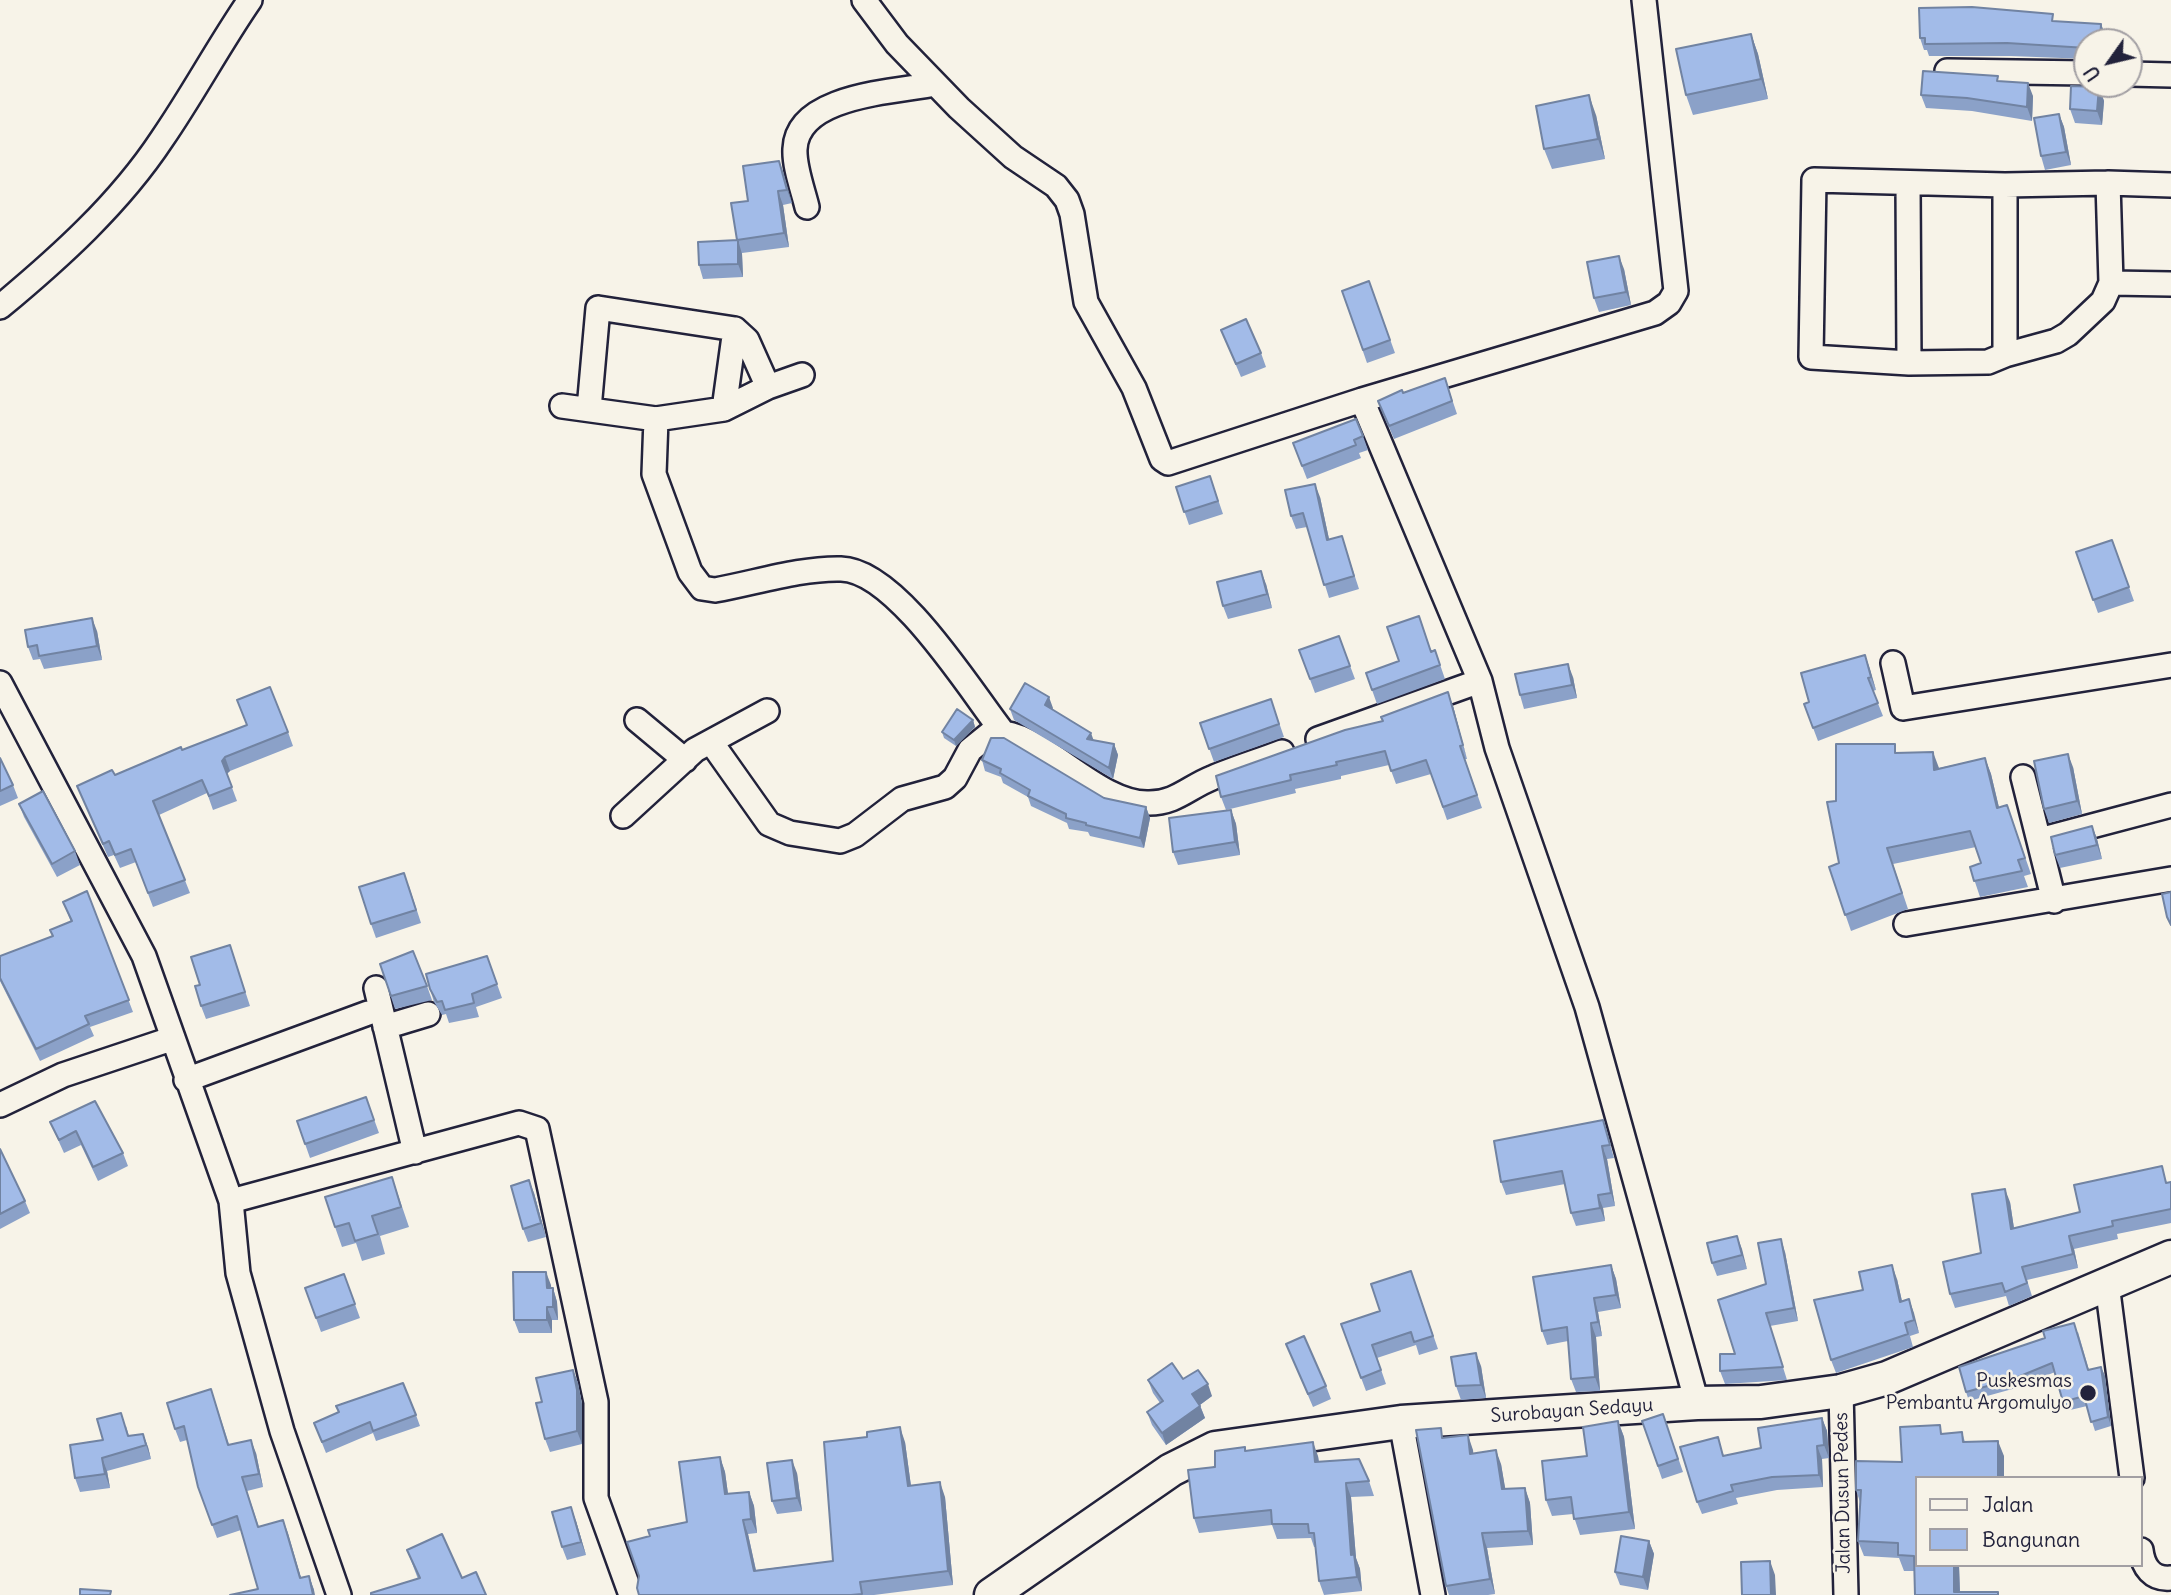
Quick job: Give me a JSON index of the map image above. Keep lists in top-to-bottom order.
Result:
{
  "streets": {
    "main road": ["Surobayan Sedayu"],
    "street": ["Jalan Dusun Pedes"]
  },
  "crossings": [
    ["Surobayan Sedayu", "Jalan Dusun Pedes"]
  ],
  "places": ["Puskesmas Pembantu Argomulyo"],
  "legend": ["Jalan", "Bangunan"],
  "north": "bottom left"
}
